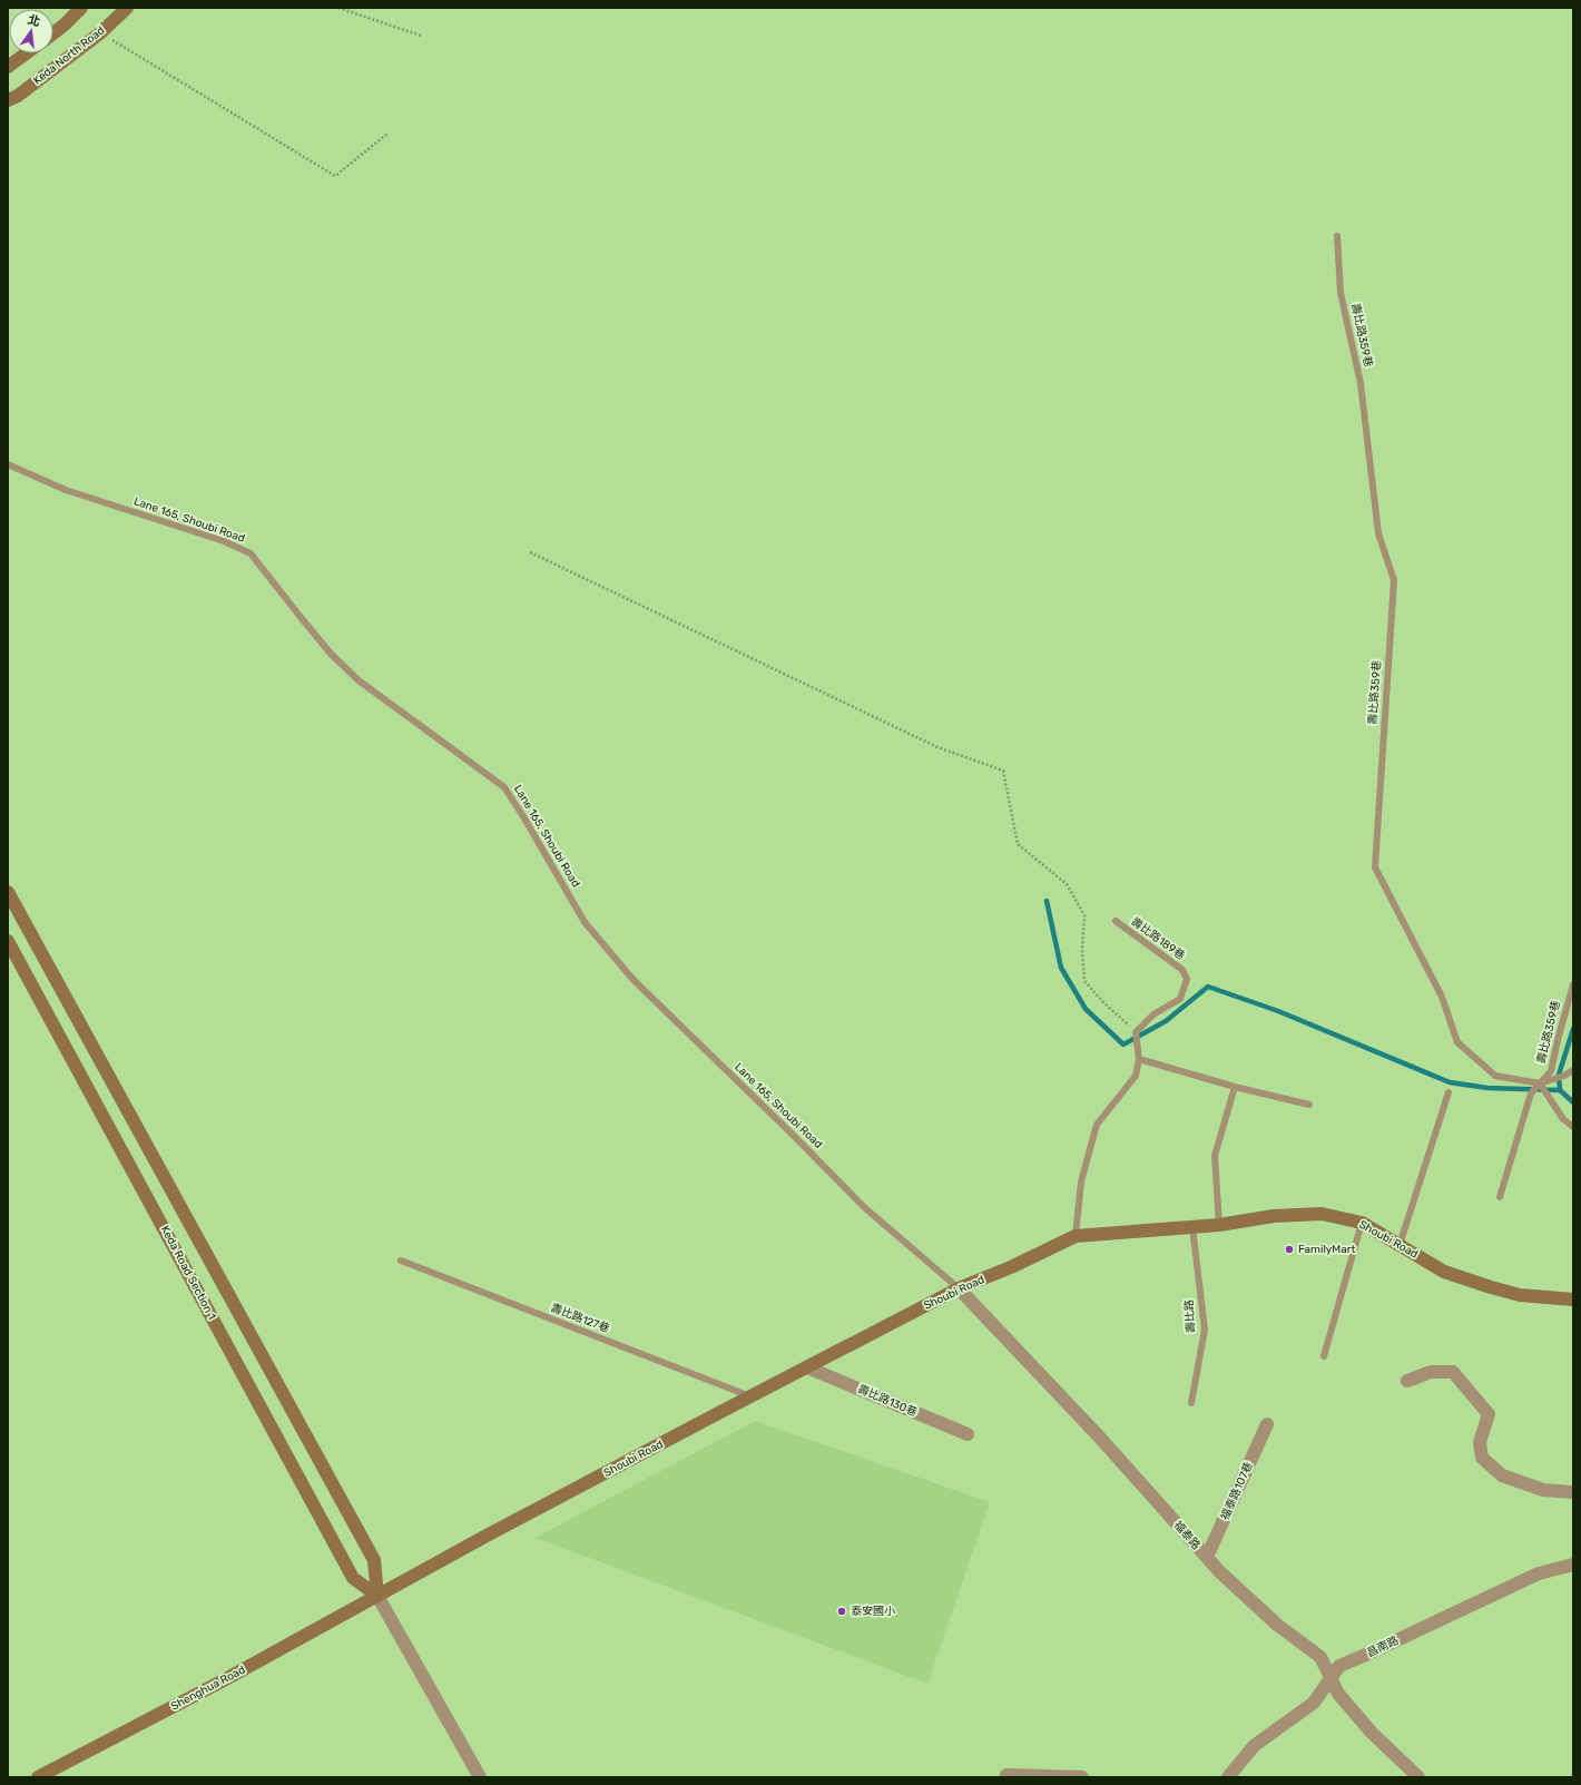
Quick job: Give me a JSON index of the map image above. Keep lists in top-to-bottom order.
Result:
{
  "streets": {
    "main road": [
      "Keda North Road",
      "Shoubi Road",
      "Keda Road Section 1",
      "Shenghua Road"
    ],
    "street": [
      "壽比路130巷",
      "福泰路107巷",
      "福泰路",
      "昌南路"
    ],
    "lane": [
      "壽比路359巷",
      "Lane 165, Shoubi Road",
      "壽比路189巷",
      "壽比路",
      "壽比路127巷"
    ]
  },
  "crossings": [
    ["Lane 165, Shoubi Road", "Shoubi Road"],
    ["Lane 165, Shoubi Road", "福泰路"],
    ["Shoubi Road", "Keda Road Section 1"],
    ["Shoubi Road", "壽比路"],
    ["Shoubi Road", "壽比路127巷"],
    ["Shoubi Road", "壽比路130巷"],
    ["Shoubi Road", "福泰路"],
    ["Shoubi Road", "Shenghua Road"],
    ["Keda Road Section 1", "Shenghua Road"],
    ["福泰路107巷", "福泰路"],
    ["福泰路", "昌南路"]
  ],
  "places": ["FamilyMart", "泰安國小"],
  "north": "top"
}
